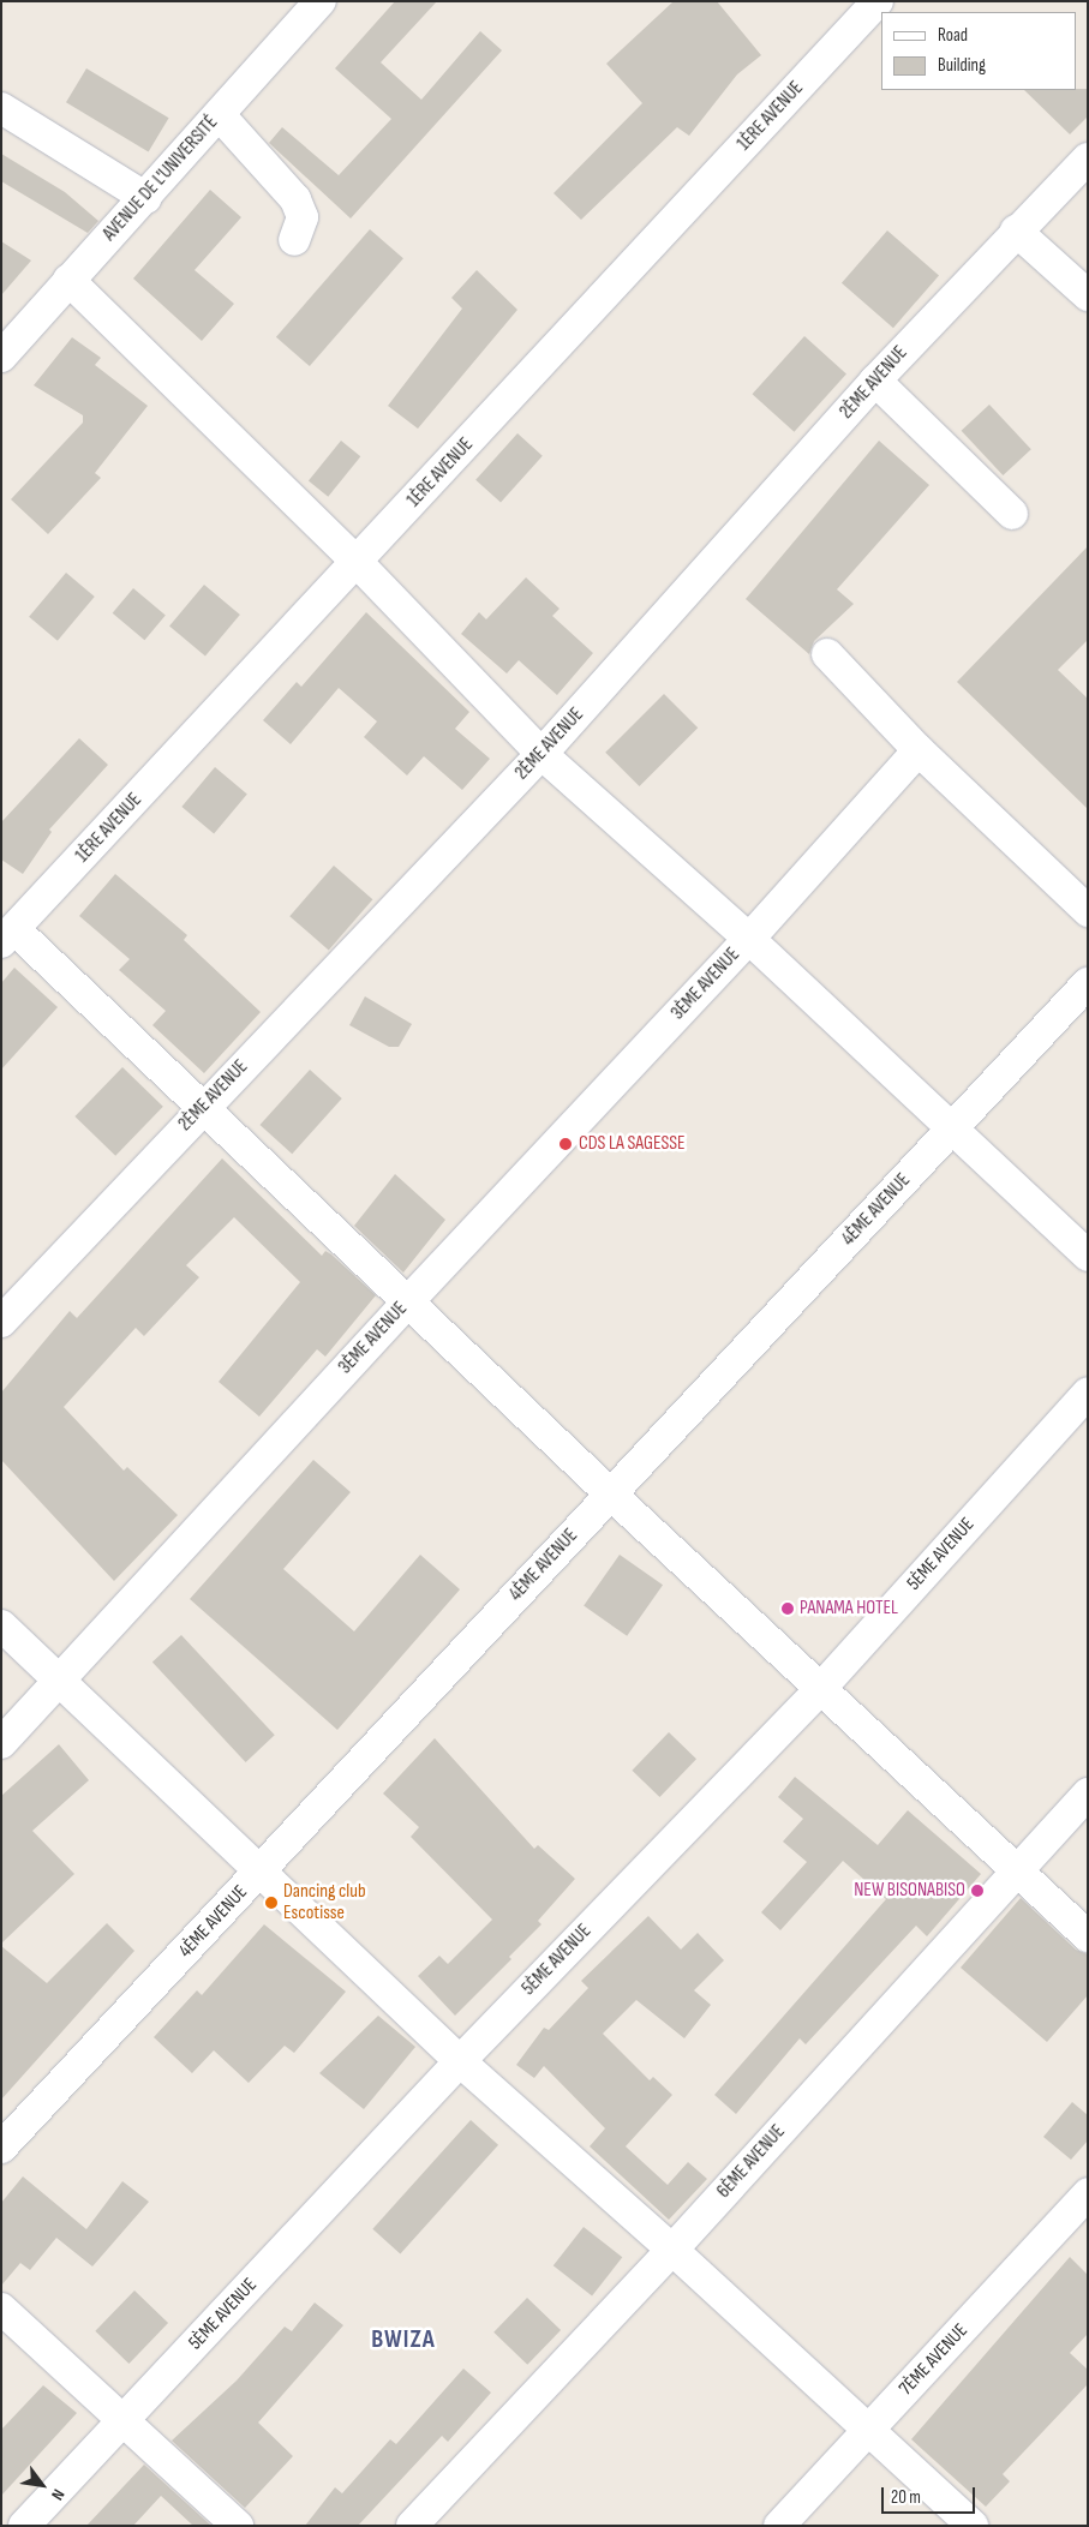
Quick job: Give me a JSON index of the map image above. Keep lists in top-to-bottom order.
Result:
{
  "streets": {
    "street": [
      "1ÈRE AVENUE",
      "AVENUE DE L'UNIVERSITÉ",
      "2ÈME AVENUE",
      "3ÈME AVENUE",
      "4ÈME AVENUE",
      "5ÈME AVENUE",
      "6ÈME AVENUE",
      "7ÈME AVENUE"
    ]
  },
  "districts": ["BWIZA"],
  "places": [
    "CDS LA SAGESSE",
    "PANAMA HOTEL",
    "NEW BISONABISO",
    "Dancing club Escotisse"
  ],
  "legend": ["Road", "Building"],
  "scale_bar": "20 m",
  "north": "bottom right"
}
